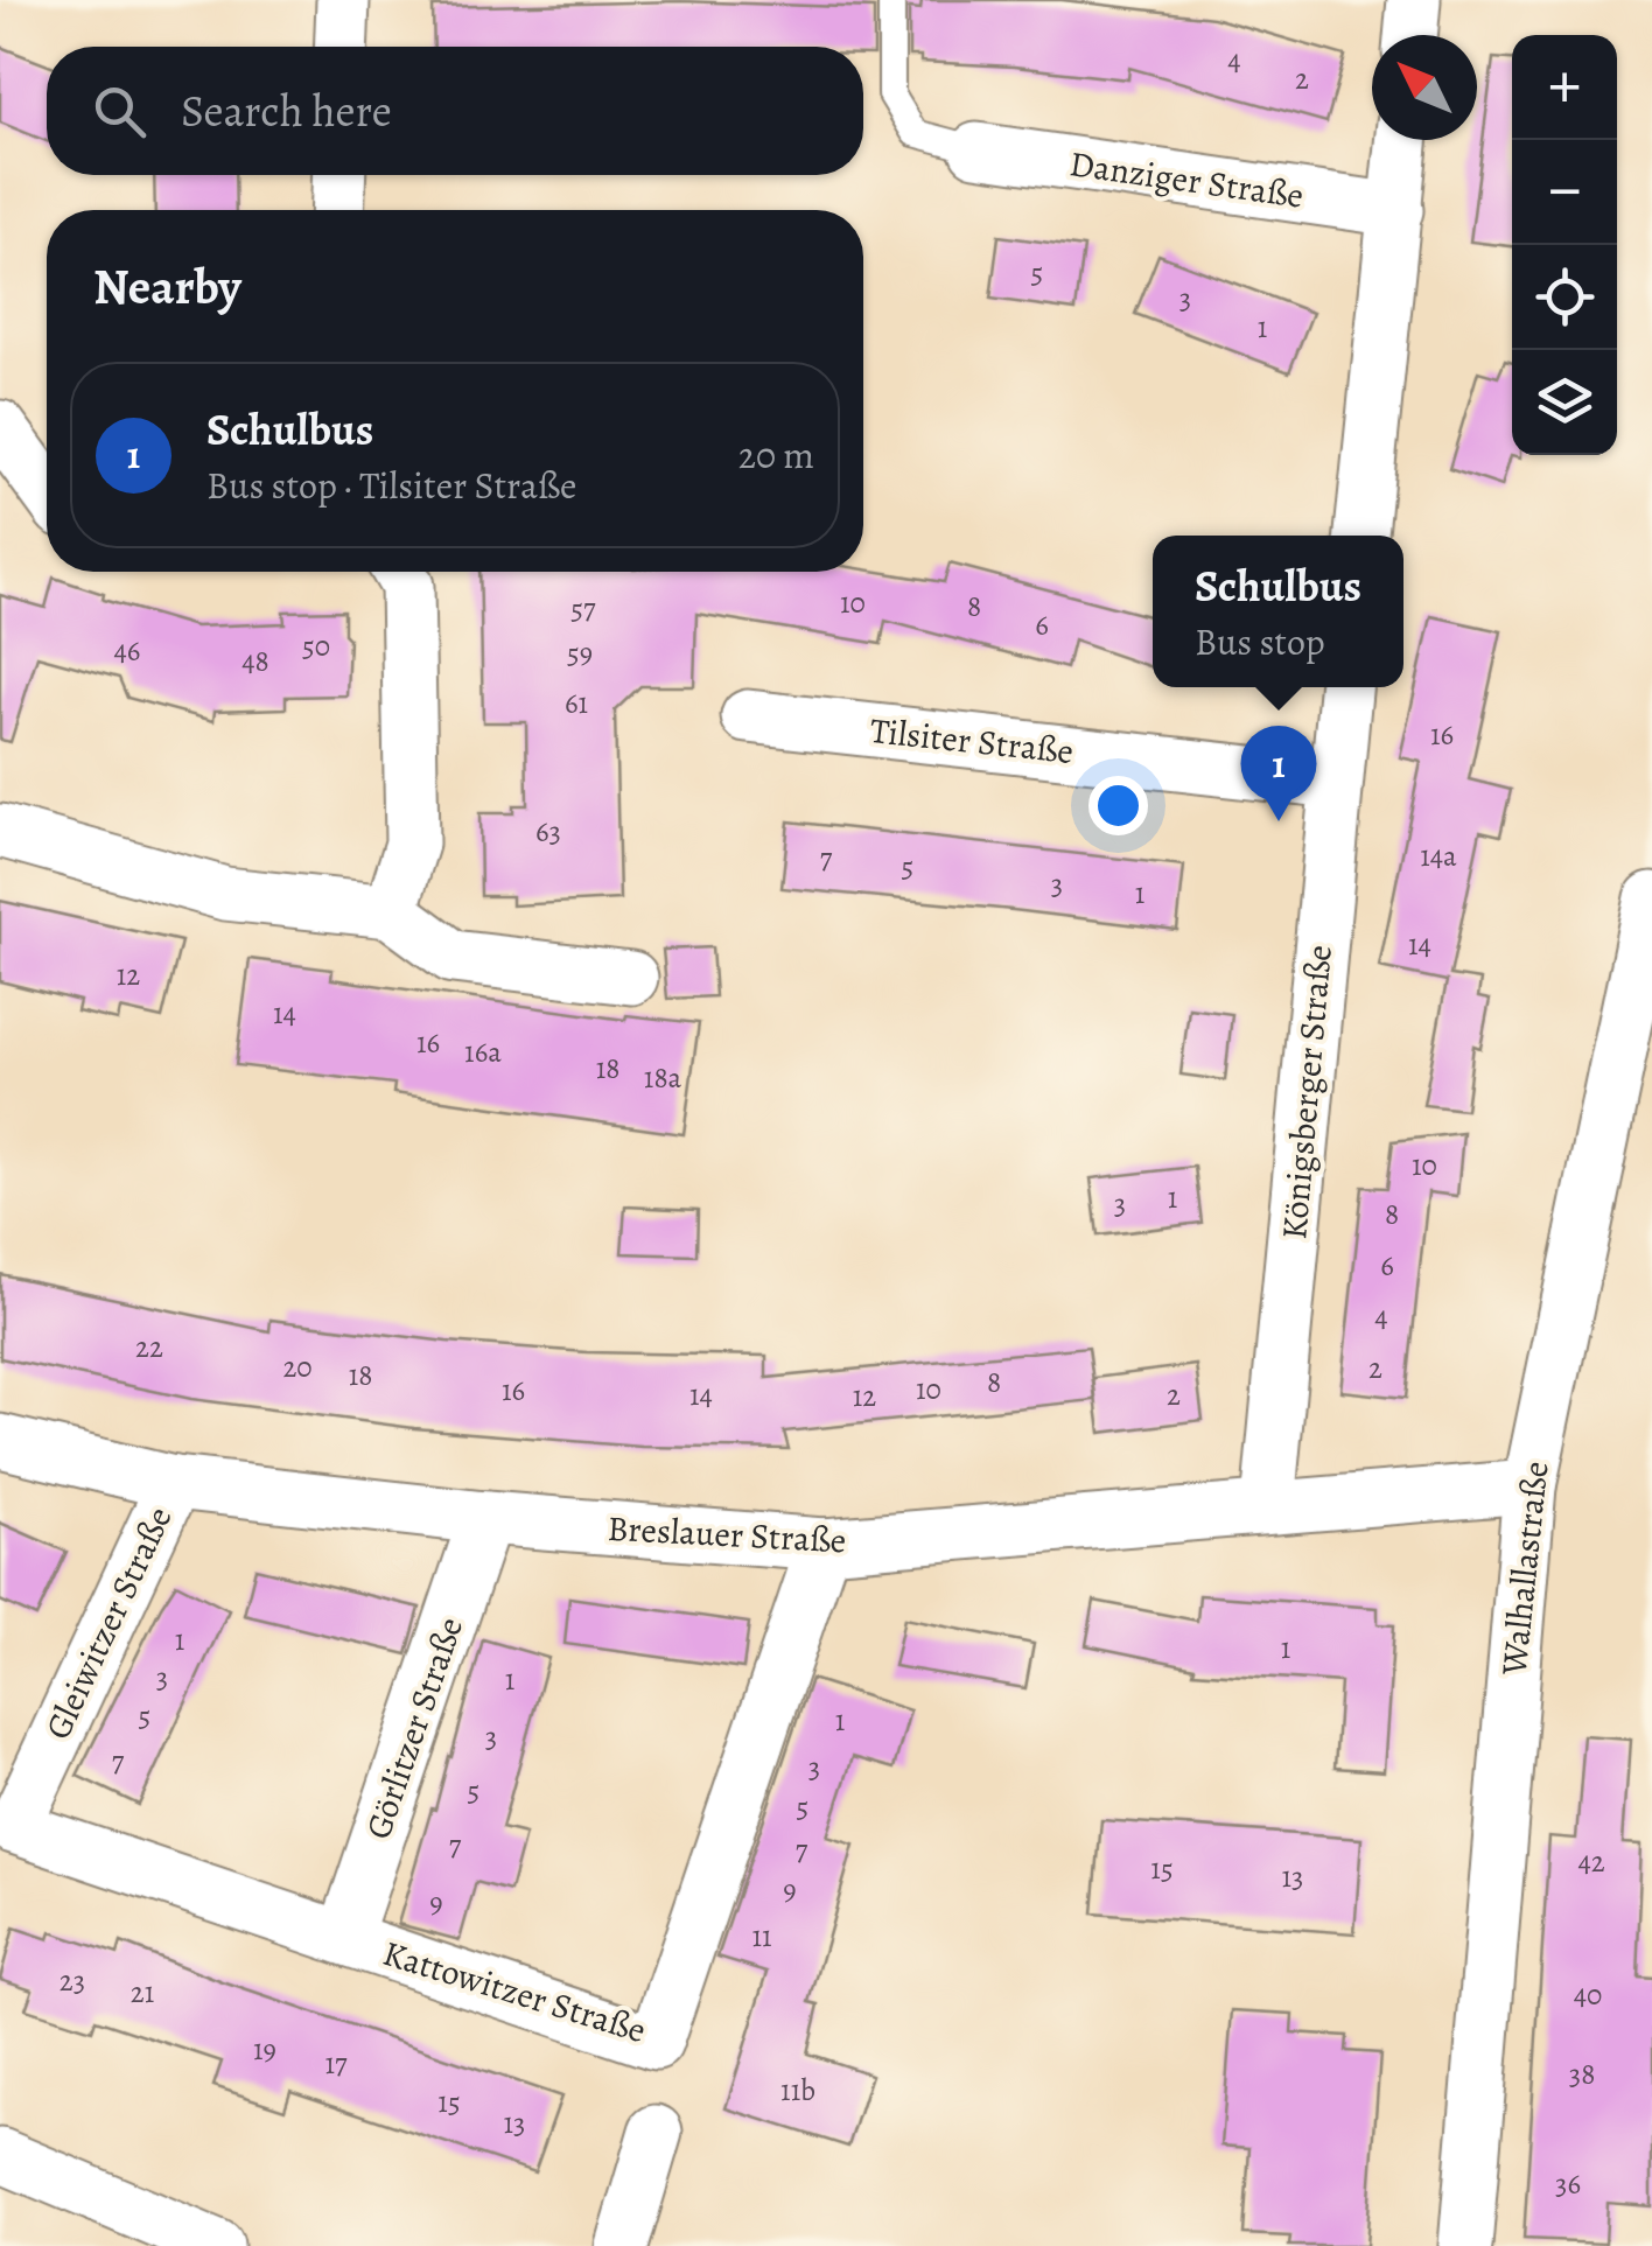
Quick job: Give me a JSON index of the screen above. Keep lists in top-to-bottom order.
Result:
{
  "streets": {
    "street": [
      "Danziger Straße",
      "Tilsiter Straße",
      "Königsberger Straße",
      "Breslauer Straße",
      "Walhallastraße",
      "Gleiwitzer Straße",
      "Görlitzer Straße",
      "Kattowitzer Straße"
    ]
  },
  "crossings": [
    ["Tilsiter Straße", "Königsberger Straße"],
    ["Königsberger Straße", "Breslauer Straße"],
    ["Breslauer Straße", "Walhallastraße"],
    ["Breslauer Straße", "Gleiwitzer Straße"],
    ["Breslauer Straße", "Görlitzer Straße"],
    ["Breslauer Straße", "Kattowitzer Straße"],
    ["Gleiwitzer Straße", "Kattowitzer Straße"],
    ["Görlitzer Straße", "Kattowitzer Straße"]
  ],
  "house_numbers": [
    "4",
    "2",
    "5",
    "3",
    "1",
    "10",
    "8",
    "57",
    "6",
    "50",
    "46",
    "59",
    "48",
    "61",
    "16",
    "63",
    "14a",
    "7",
    "5",
    "3",
    "1",
    "14",
    "12",
    "14",
    "16",
    "16a",
    "18",
    "18a",
    "10",
    "1",
    "3",
    "8",
    "6",
    "4",
    "22",
    "20",
    "2",
    "18",
    "8",
    "10",
    "16",
    "14",
    "2",
    "12",
    "1",
    "1",
    "3",
    "1",
    "5",
    "1",
    "3",
    "7",
    "3",
    "5",
    "5",
    "7",
    "7",
    "42",
    "15",
    "13",
    "9",
    "9",
    "11",
    "23",
    "21",
    "40",
    "19",
    "17",
    "38",
    "11b",
    "15",
    "13",
    "36"
  ],
  "north": "top left",
  "page": {
    "map_buttons": ["+", "−"],
    "search": "Search here",
    "heading": "Nearby",
    "list": [
      {
        "mark": "1",
        "name": "Schulbus",
        "note": "Bus stop · Tilsiter Straße",
        "value": "20 m"
      }
    ],
    "popup": ["Schulbus", "Bus stop"],
    "pins": "1"
  }
}
